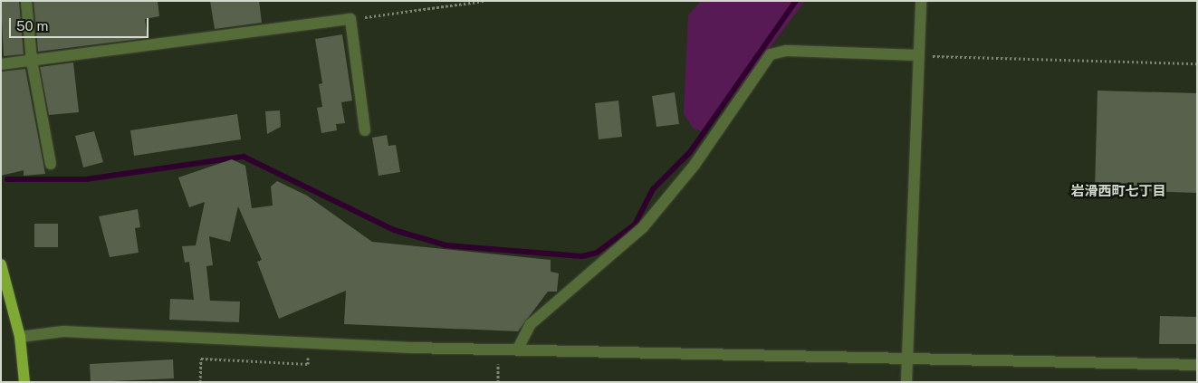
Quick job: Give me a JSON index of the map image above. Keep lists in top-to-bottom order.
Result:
{
  "districts": ["岩滑西町七丁目"],
  "scale_bar": "50 m"
}
